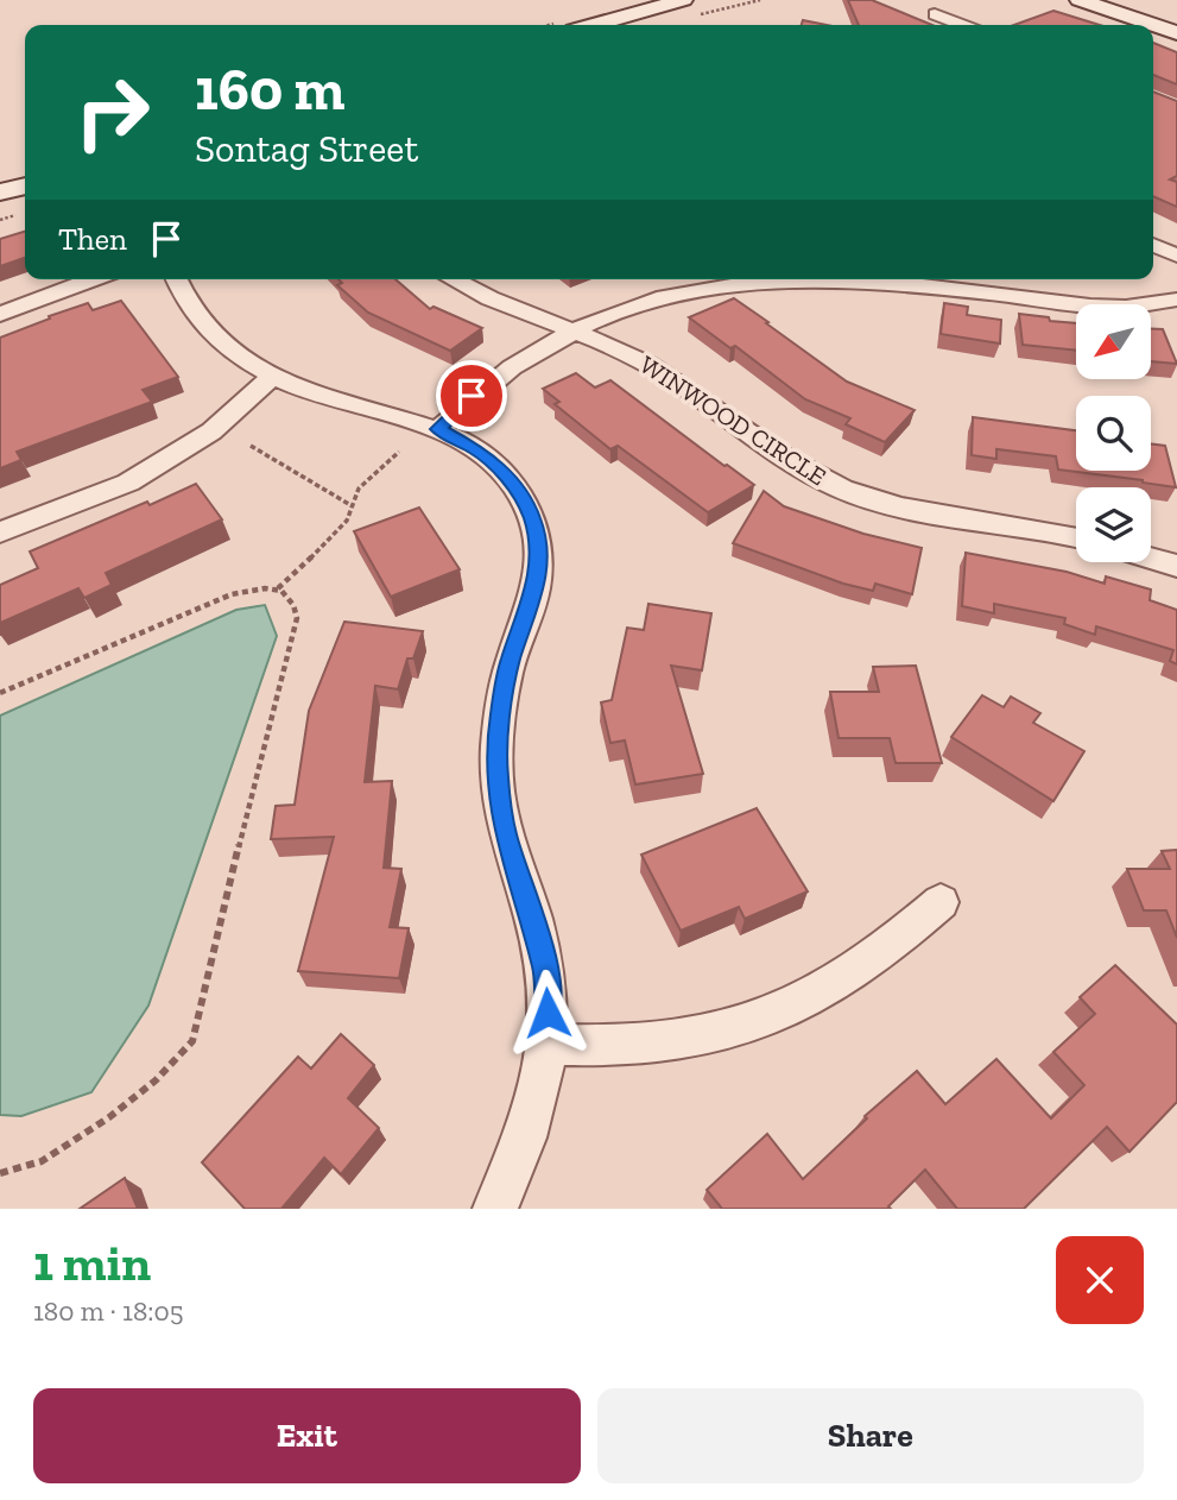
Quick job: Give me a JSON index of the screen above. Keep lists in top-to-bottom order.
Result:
{
  "streets": {
    "street": ["WINWOOD CIRCLE"]
  },
  "north": "bottom left",
  "page": {
    "turn": ["160 m", "Sontag Street"],
    "then": "Then",
    "heading": ["1 min", "180 m · 18:05"],
    "buttons": ["Exit", "Share"]
  }
}
